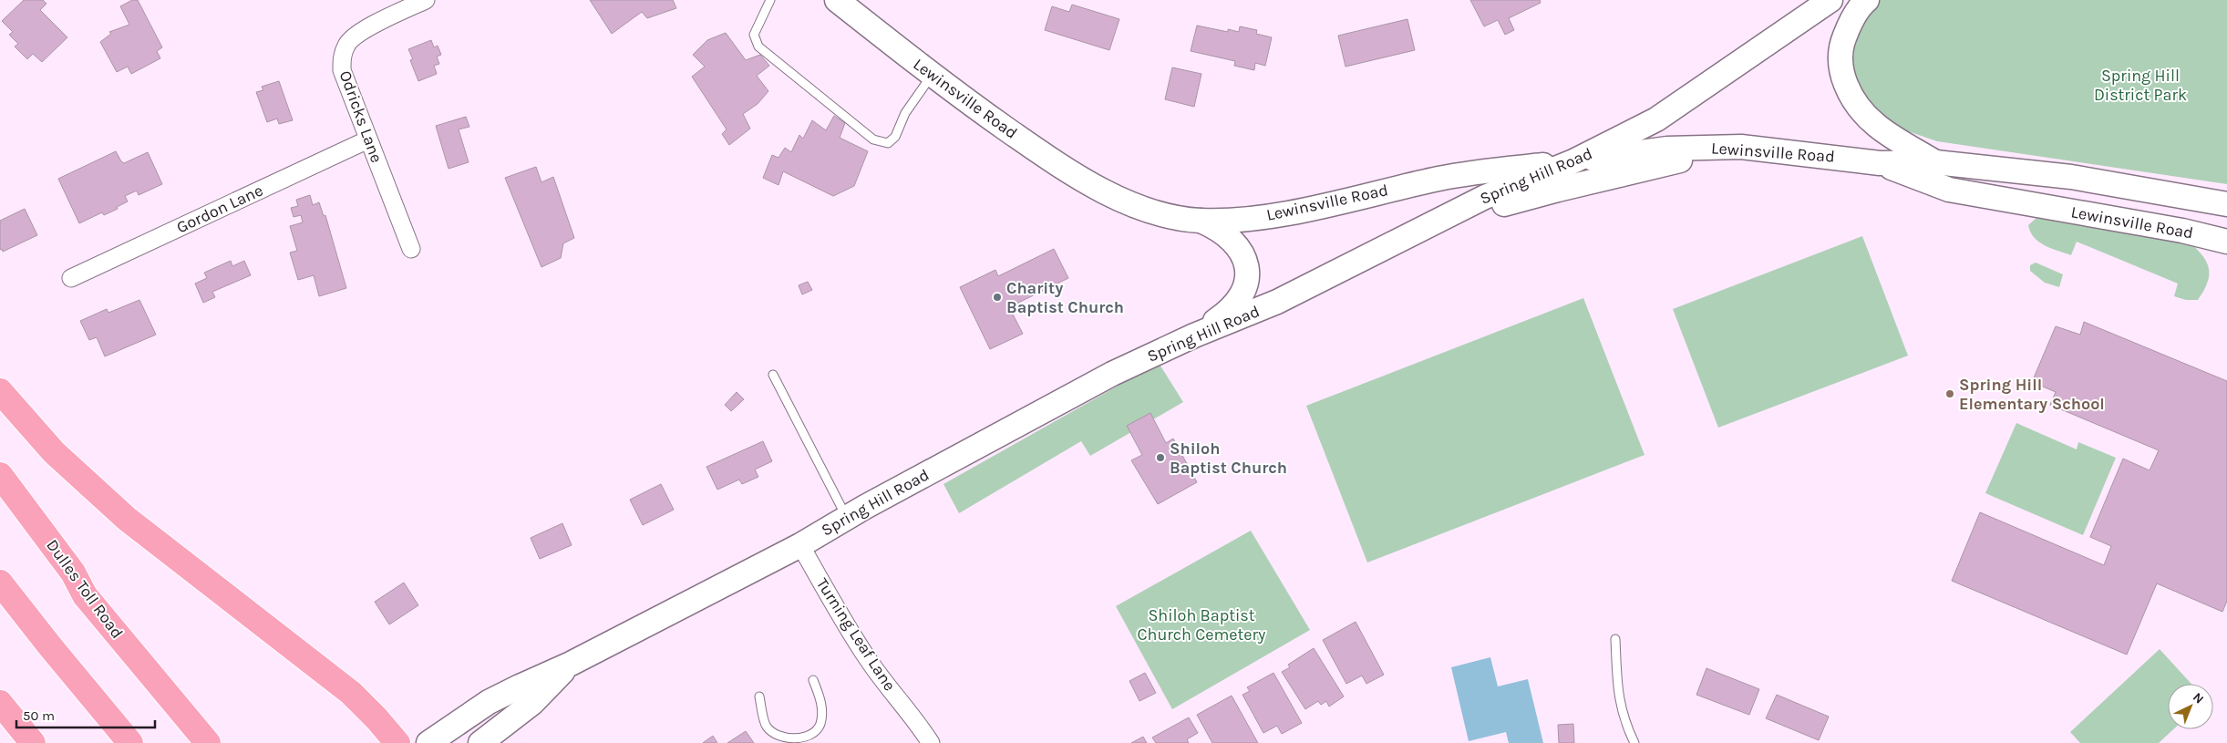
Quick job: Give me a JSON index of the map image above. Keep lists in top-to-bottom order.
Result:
{
  "streets": {
    "highway": ["Dulles Toll Road"],
    "main road": ["Lewinsville Road", "Spring Hill Road"],
    "street": ["Odricks Lane", "Gordon Lane", "Turning Leaf Lane"]
  },
  "crossings": [
    ["Lewinsville Road", "Spring Hill Road"],
    ["Odricks Lane", "Gordon Lane"],
    ["Spring Hill Road", "Turning Leaf Lane"]
  ],
  "parks": ["Spring Hill District Park", "Shiloh Baptist Church Cemetery"],
  "places": ["Charity Baptist Church", "Spring Hill Elementary School", "Shiloh Baptist Church"],
  "scale_bar": "50 m",
  "north": "top right"
}
